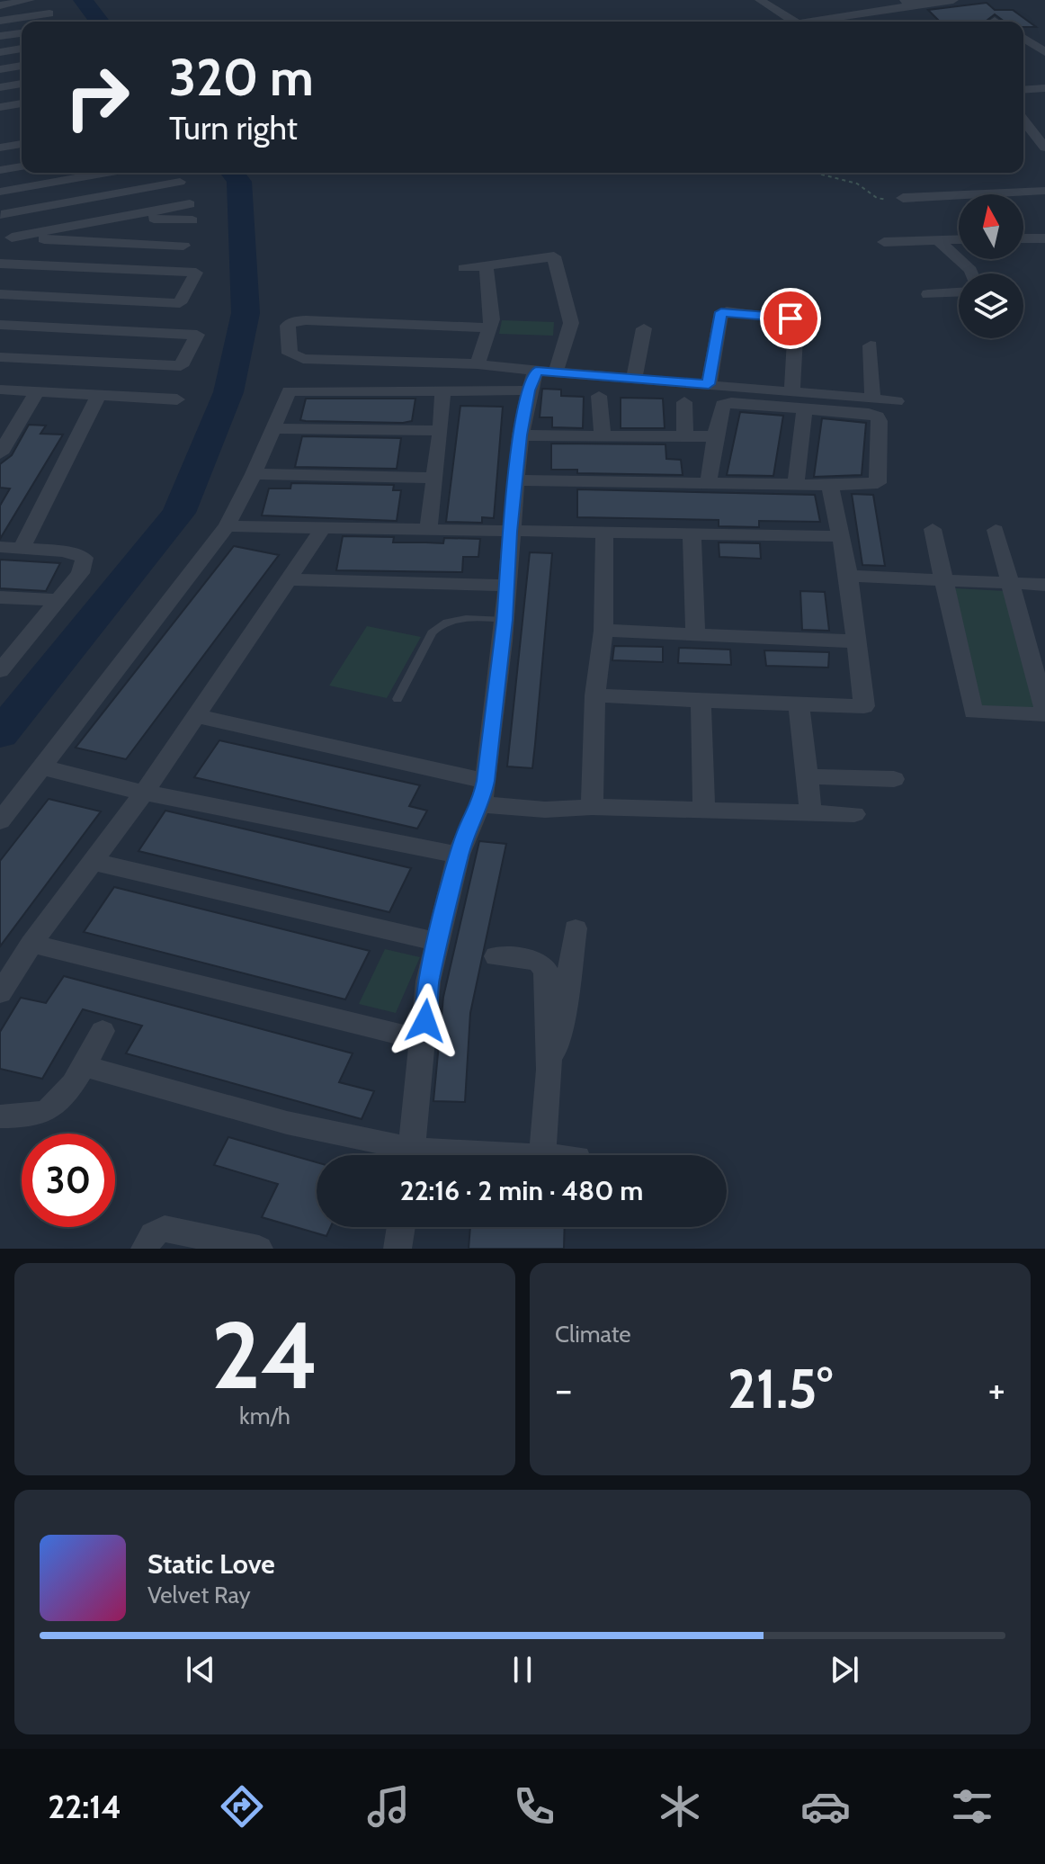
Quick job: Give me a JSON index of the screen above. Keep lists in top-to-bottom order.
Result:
{
  "north": "top",
  "page": {
    "turn": ["320 m", "Turn right"],
    "limit": "30",
    "trip": "22:16 · 2 min · 480 m",
    "tile": [
      ["24", "km/h"],
      "Climate"
    ],
    "heat": ["−", "21.5°", "+"],
    "song": ["Static Love", "Velvet Ray"],
    "tabs": "22:14"
  }
}
